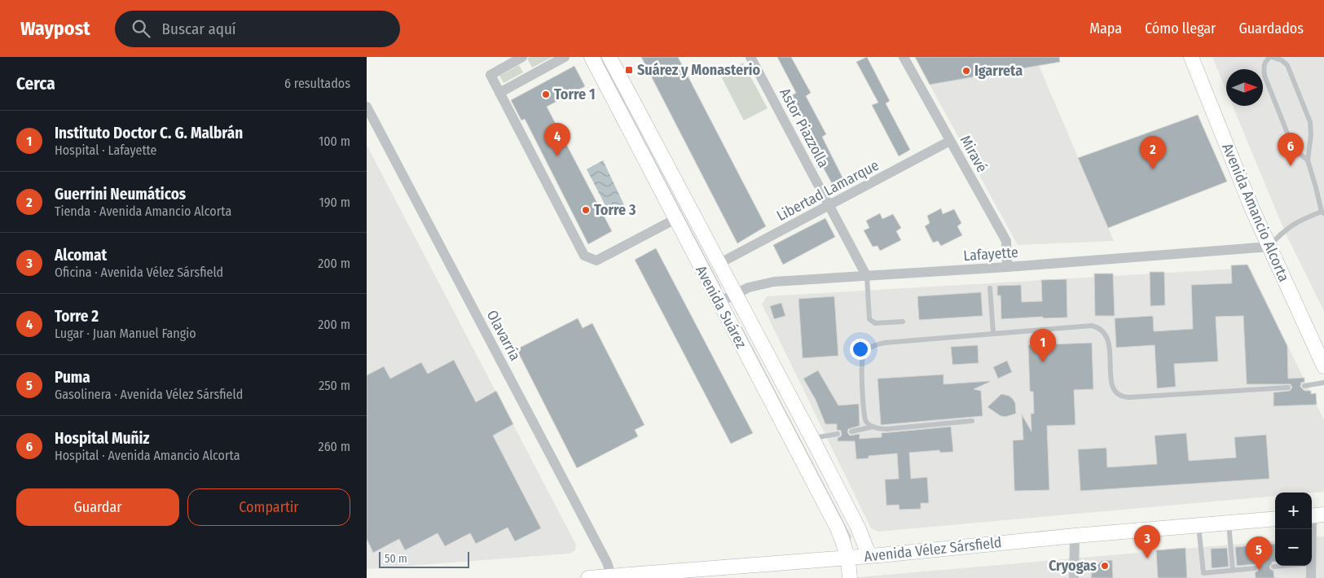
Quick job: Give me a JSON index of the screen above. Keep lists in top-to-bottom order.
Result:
{
  "streets": {
    "street": [
      "Astor Piazzolla",
      "Miravé",
      "Libertad Lamarque",
      "Avenida Amancio Alcorta",
      "Lafayette",
      "Avenida Suárez",
      "Olavarría",
      "Avenida Vélez Sársfield"
    ]
  },
  "crossings": [
    ["Astor Piazzolla", "Libertad Lamarque"],
    ["Astor Piazzolla", "Lafayette"],
    ["Miravé", "Libertad Lamarque"],
    ["Miravé", "Lafayette"],
    ["Libertad Lamarque", "Avenida Suárez"],
    ["Avenida Amancio Alcorta", "Lafayette"],
    ["Lafayette", "Avenida Suárez"],
    ["Avenida Suárez", "Avenida Vélez Sársfield"],
    ["Olavarría", "Avenida Vélez Sársfield"]
  ],
  "places": {
    "transit": ["Suárez y Monasterio"],
    "other": [
      "Igarreta",
      "Torre 1",
      "Torre 3",
      "Cryogas"
    ]
  },
  "scale_bar": "50 m",
  "north": "right",
  "page": {
    "header": "Waypost",
    "search": "Buscar aquí",
    "nav": ["Mapa", "Cómo llegar", "Guardados"],
    "heading": ["Cerca", "6 resultados"],
    "list": [
      {
        "mark": "1",
        "name": "Instituto Doctor C. G. Malbrán",
        "note": "Hospital · Lafayette",
        "value": "100 m"
      },
      {
        "mark": "2",
        "name": "Guerrini Neumáticos",
        "note": "Tienda · Avenida Amancio Alcorta",
        "value": "190 m"
      },
      {
        "mark": "3",
        "name": "Alcomat",
        "note": "Oficina · Avenida Vélez Sársfield",
        "value": "200 m"
      },
      {
        "mark": "4",
        "name": "Torre 2",
        "note": "Lugar · Juan Manuel Fangio",
        "value": "200 m"
      },
      {
        "mark": "5",
        "name": "Puma",
        "note": "Gasolinera · Avenida Vélez Sársfield",
        "value": "250 m"
      },
      {
        "mark": "6",
        "name": "Hospital Muñiz",
        "note": "Hospital · Avenida Amancio Alcorta",
        "value": "260 m"
      }
    ],
    "pins": [
      "4",
      "6",
      "2",
      "1",
      "3",
      "5"
    ],
    "buttons": ["Guardar", "Compartir"],
    "map_buttons": ["+", "−"],
    "scale": "50 m"
  }
}
